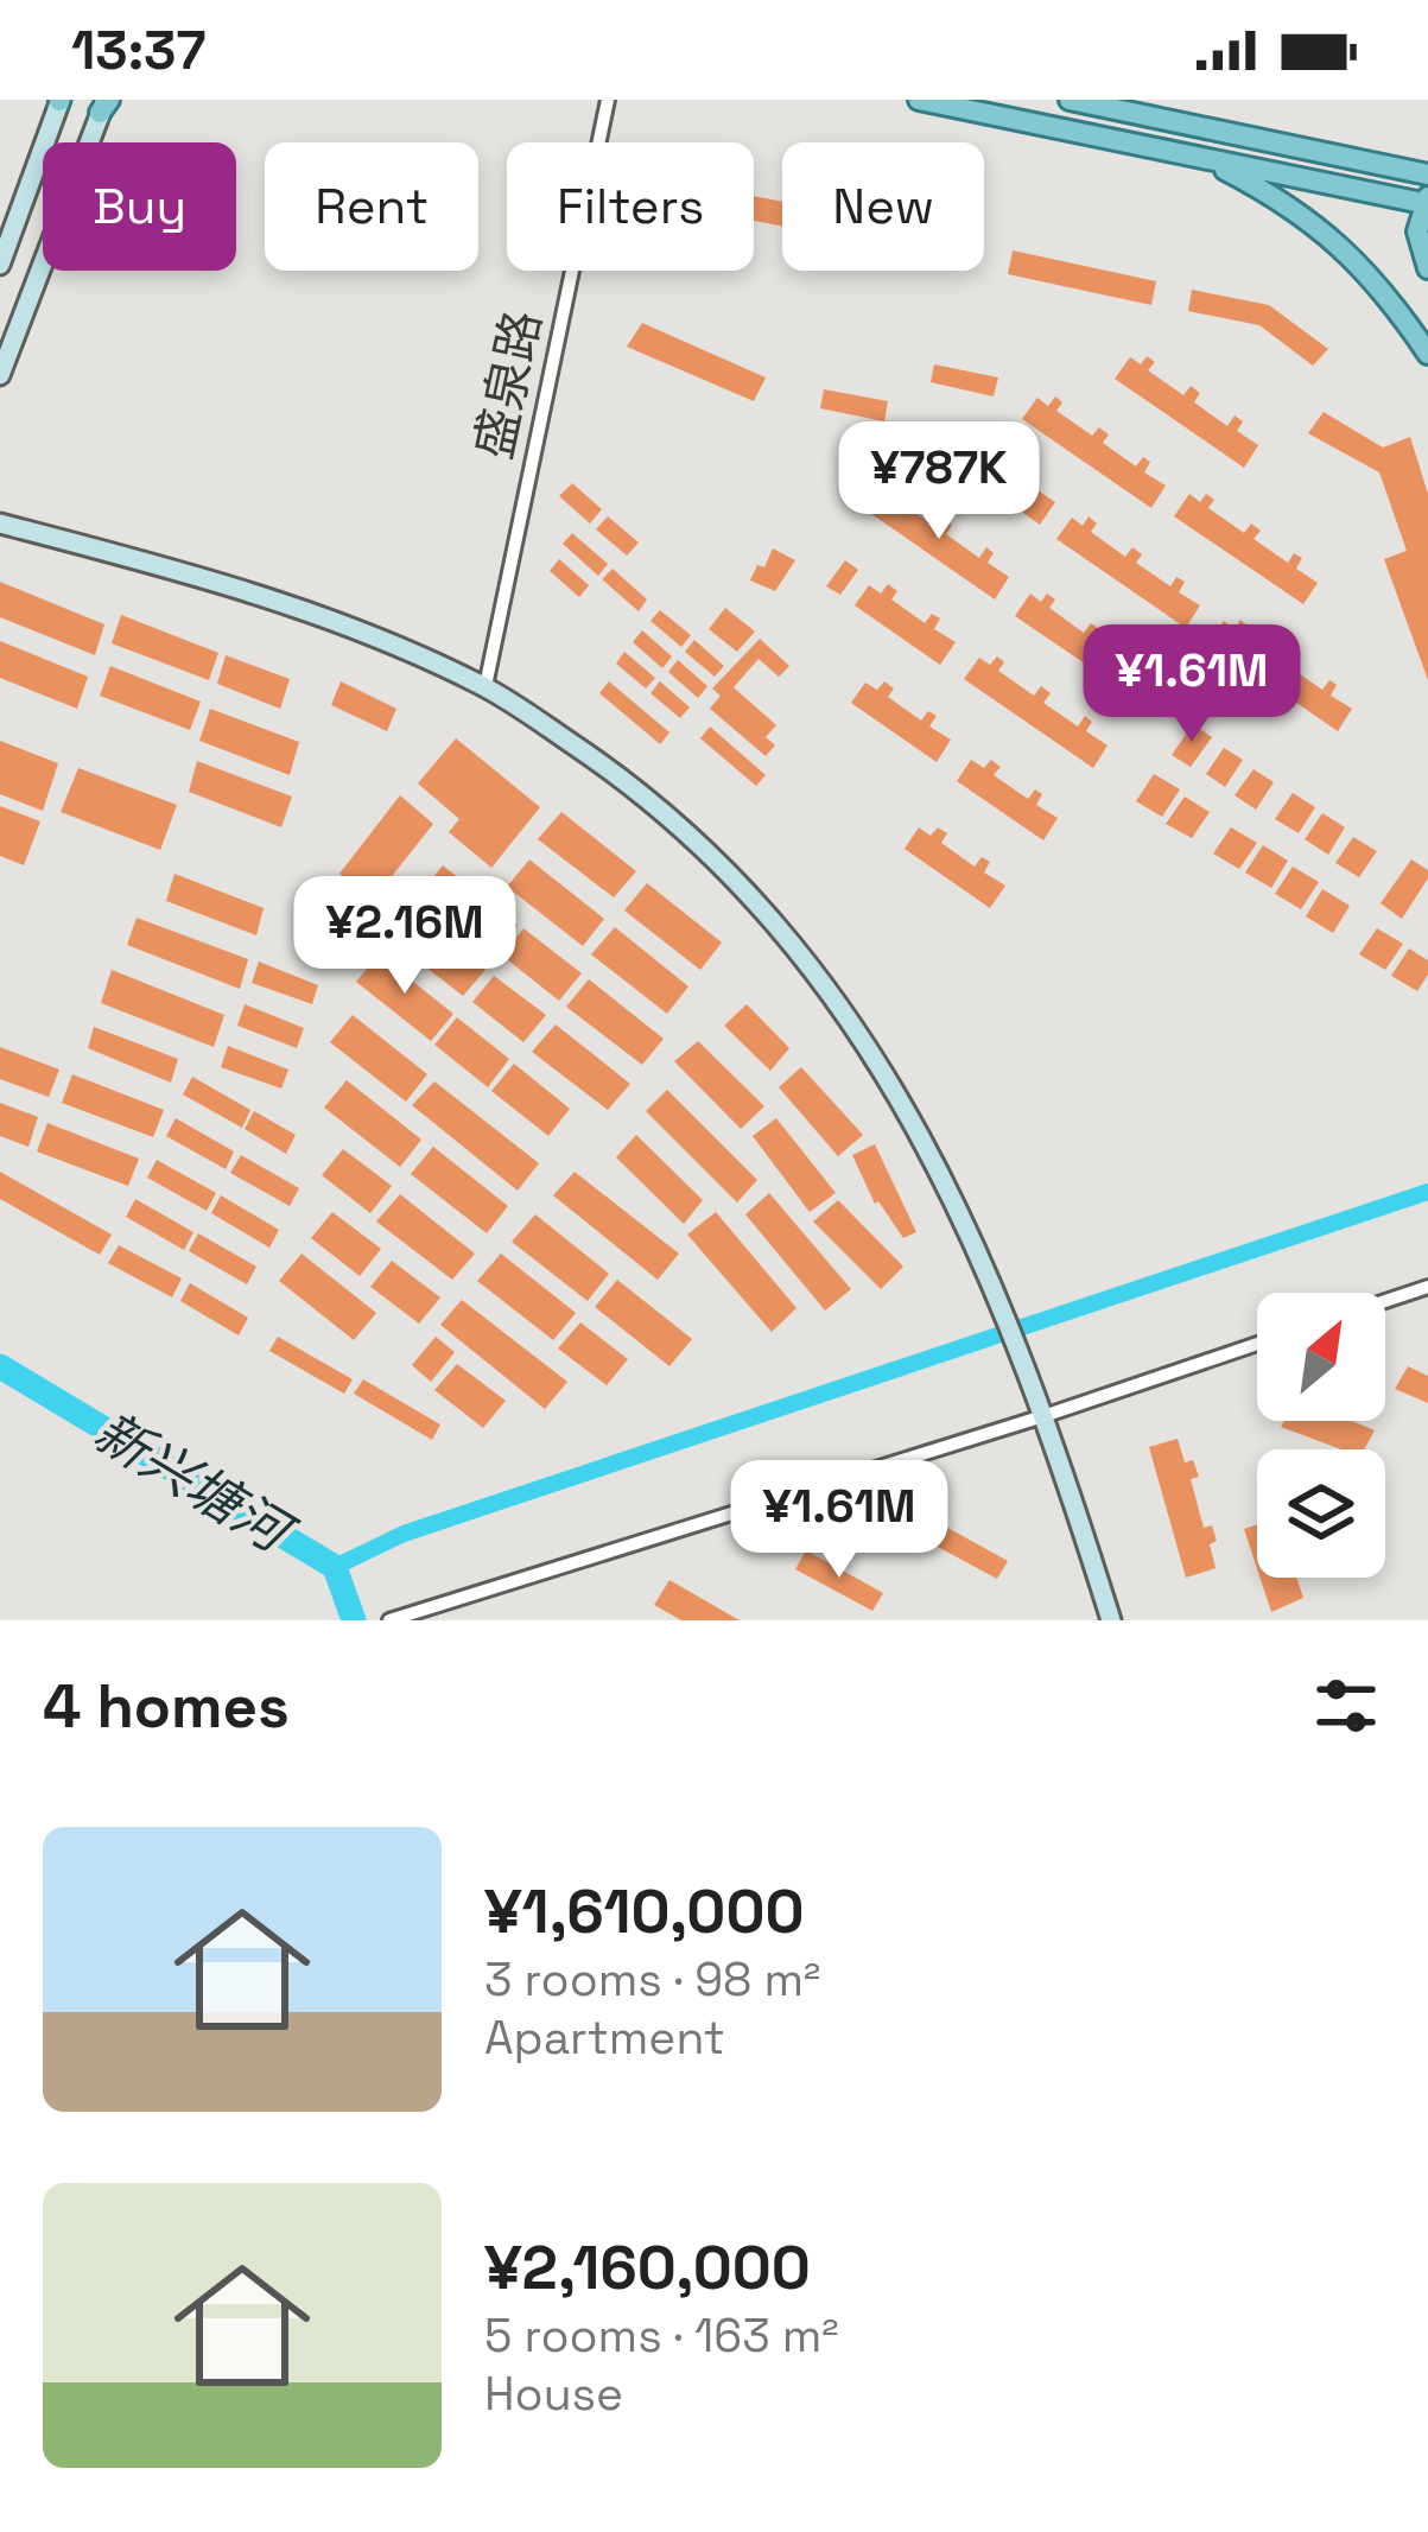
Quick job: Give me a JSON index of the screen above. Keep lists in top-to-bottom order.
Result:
{
  "streets": {
    "street": ["盛泉路"]
  },
  "water": ["新兴塘河"],
  "north": "top right",
  "page": {
    "status": "13:37",
    "chip": [
      "Buy",
      "Rent",
      "Filters",
      "New"
    ],
    "price": [
      "¥787K",
      "¥1.61M",
      "¥2.16M",
      "¥1.61M"
    ],
    "heading": "4 homes",
    "list": [
      {
        "name": "¥1,610,000",
        "note": "3 rooms · 98 m² · Apartment"
      },
      {
        "name": "¥2,160,000",
        "note": "5 rooms · 163 m² · House"
      }
    ]
  }
}
